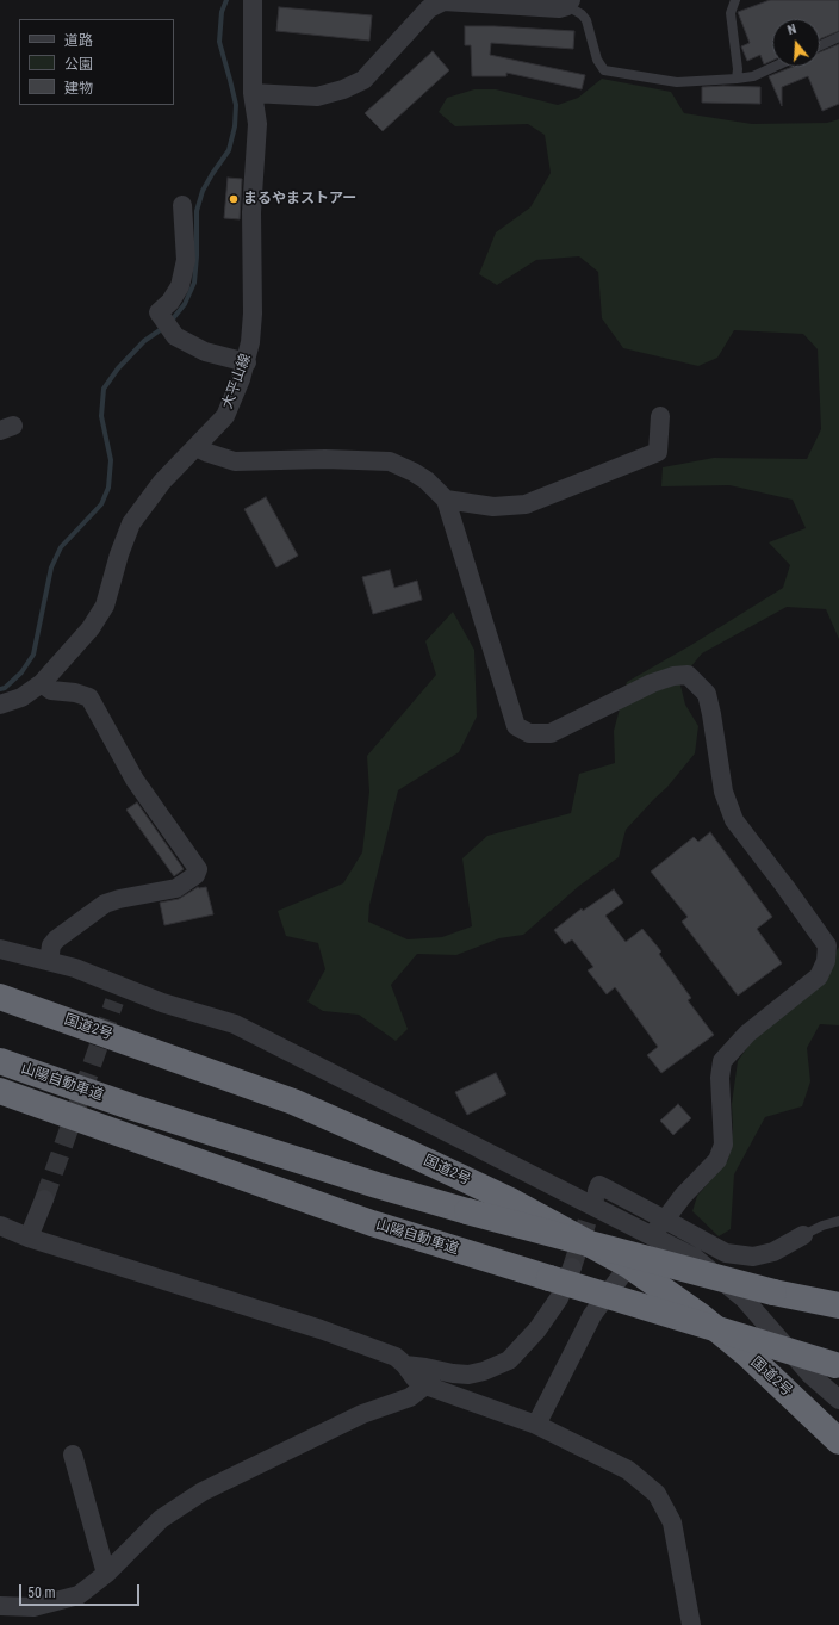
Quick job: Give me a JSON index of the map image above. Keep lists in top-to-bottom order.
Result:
{
  "streets": {
    "highway": ["国道2号", "山陽自動車道"],
    "street": ["大平山線"]
  },
  "places": ["まるやまストアー"],
  "legend": ["道路", "公園", "建物"],
  "scale_bar": "50 m",
  "north": "top"
}
